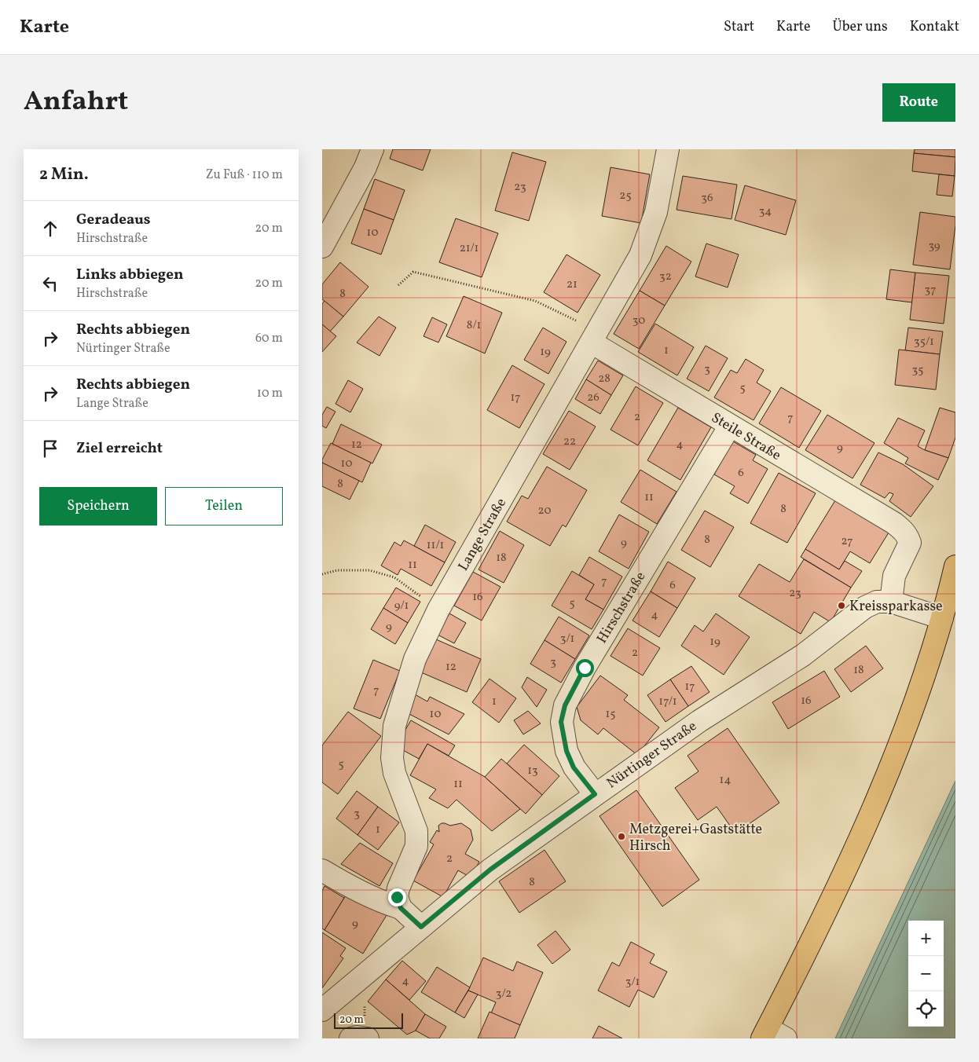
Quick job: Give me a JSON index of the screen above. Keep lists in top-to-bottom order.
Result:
{
  "streets": {
    "street": [
      "Steile Straße",
      "Lange Straße",
      "Hirschstraße",
      "Nürtinger Straße"
    ]
  },
  "crossings": [
    ["Steile Straße", "Lange Straße"],
    ["Steile Straße", "Hirschstraße"],
    ["Steile Straße", "Nürtinger Straße"],
    ["Hirschstraße", "Nürtinger Straße"]
  ],
  "places": ["Kreissparkasse", "Metzgerei+Gaststätte Hirsch"],
  "house_numbers": [
    "23",
    "25",
    "36",
    "34",
    "10",
    "39",
    "21/1",
    "32",
    "21",
    "37",
    "8",
    "30",
    "8/1",
    "35/1",
    "1",
    "19",
    "3",
    "35",
    "28",
    "5",
    "17",
    "26",
    "2",
    "7",
    "22",
    "12",
    "4",
    "9",
    "10",
    "6",
    "8",
    "11",
    "8",
    "20",
    "8",
    "27",
    "9",
    "11/1",
    "18",
    "11",
    "7",
    "6",
    "23",
    "16",
    "5",
    "9/1",
    "4",
    "9",
    "3/1",
    "19",
    "2",
    "3",
    "12",
    "18",
    "17",
    "7",
    "16",
    "1",
    "17/1",
    "10",
    "15",
    "5",
    "13",
    "14",
    "11",
    "3",
    "1",
    "2",
    "8",
    "9",
    "4",
    "3/1",
    "3/2"
  ],
  "scale_bar": "20 m",
  "page": {
    "header": "Karte",
    "nav": [
      "Start",
      "Karte",
      "Über uns",
      "Kontakt"
    ],
    "title": "Anfahrt",
    "buttons": [
      "Route",
      ["Speichern", "Teilen"]
    ],
    "heading": ["2 Min.", "Zu Fuß · 110 m"],
    "list": [
      ["Geradeaus", "Hirschstraße", "20 m"],
      ["Links abbiegen", "Hirschstraße", "20 m"],
      ["Rechts abbiegen", "Nürtinger Straße", "60 m"],
      ["Rechts abbiegen", "Lange Straße", "10 m"],
      "Ziel erreicht"
    ],
    "map_buttons": ["+", "−"],
    "scale": "20 m"
  }
}
